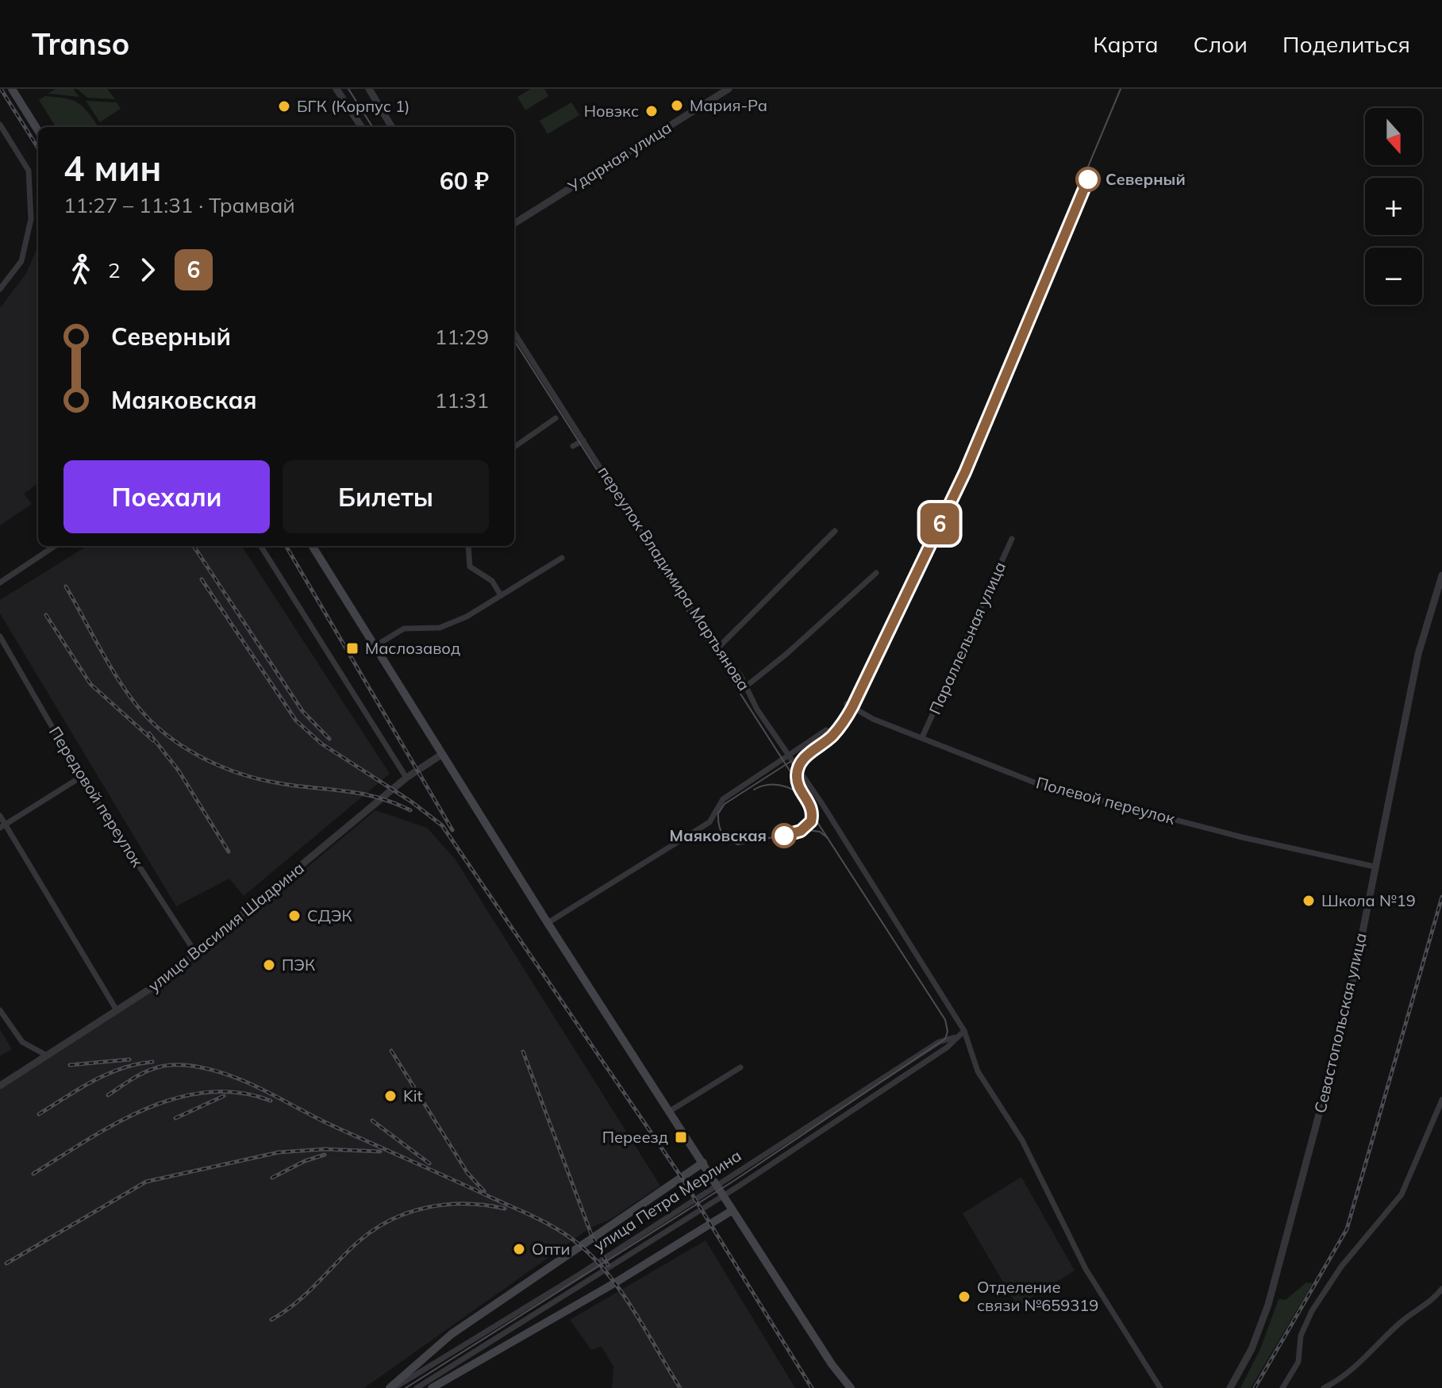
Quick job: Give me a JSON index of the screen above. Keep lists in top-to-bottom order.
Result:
{
  "streets": {
    "main road": ["улица Петра Мерлина"],
    "street": [
      "Ударная улица",
      "переулок Владимира Мартьянова",
      "Параллельная улица",
      "Передовой переулок",
      "Полевой переулок",
      "улица Василия Шадрина",
      "Севастопольская улица"
    ]
  },
  "crossings": [
    ["переулок Владимира Мартьянова", "улица Петра Мерлина"],
    ["Параллельная улица", "Полевой переулок"],
    ["Передовой переулок", "улица Василия Шадрина"],
    ["Полевой переулок", "Севастопольская улица"]
  ],
  "places": {
    "other": [
      "Мария-Ра",
      "БГК (Корпус 1)",
      "Новэкс",
      "Северный",
      "Маяковская",
      "Школа №19",
      "СДЭК",
      "ПЭК",
      "Kit",
      "Опти",
      "Отделение связи №659319"
    ],
    "transit": ["Маслозавод", "Переезд"]
  },
  "lines": ["tram line 6"],
  "north": "bottom",
  "page": {
    "header": "Transo",
    "nav": ["Карта", "Слои", "Поделиться"],
    "on_map": "6",
    "map_buttons": ["+", "−"],
    "heading": ["4 мин", "11:27 – 11:31 · Трамвай", "60 ₽"],
    "legs": ["2", "6"],
    "list": [
      {
        "name": "Северный",
        "value": "11:29"
      },
      {
        "name": "Маяковская",
        "value": "11:31"
      }
    ],
    "buttons": ["Поехали", "Билеты"]
  }
}
